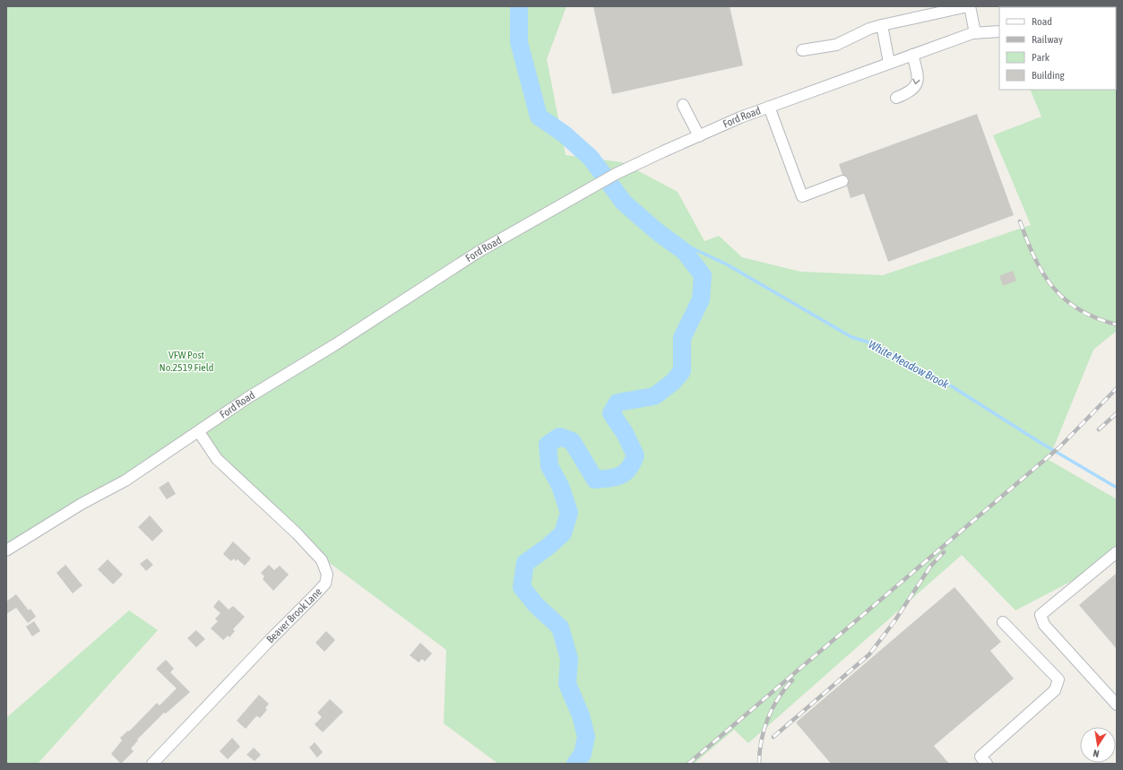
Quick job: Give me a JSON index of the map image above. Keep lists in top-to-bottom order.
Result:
{
  "streets": {
    "street": ["Ford Road", "Beaver Brook Lane"]
  },
  "crossings": [
    ["Ford Road", "Beaver Brook Lane"]
  ],
  "water": ["White Meadow Brook"],
  "parks": ["VFW Post No.2519 Field"],
  "legend": [
    "Road",
    "Railway",
    "Park",
    "Building"
  ],
  "north": "bottom"
}
